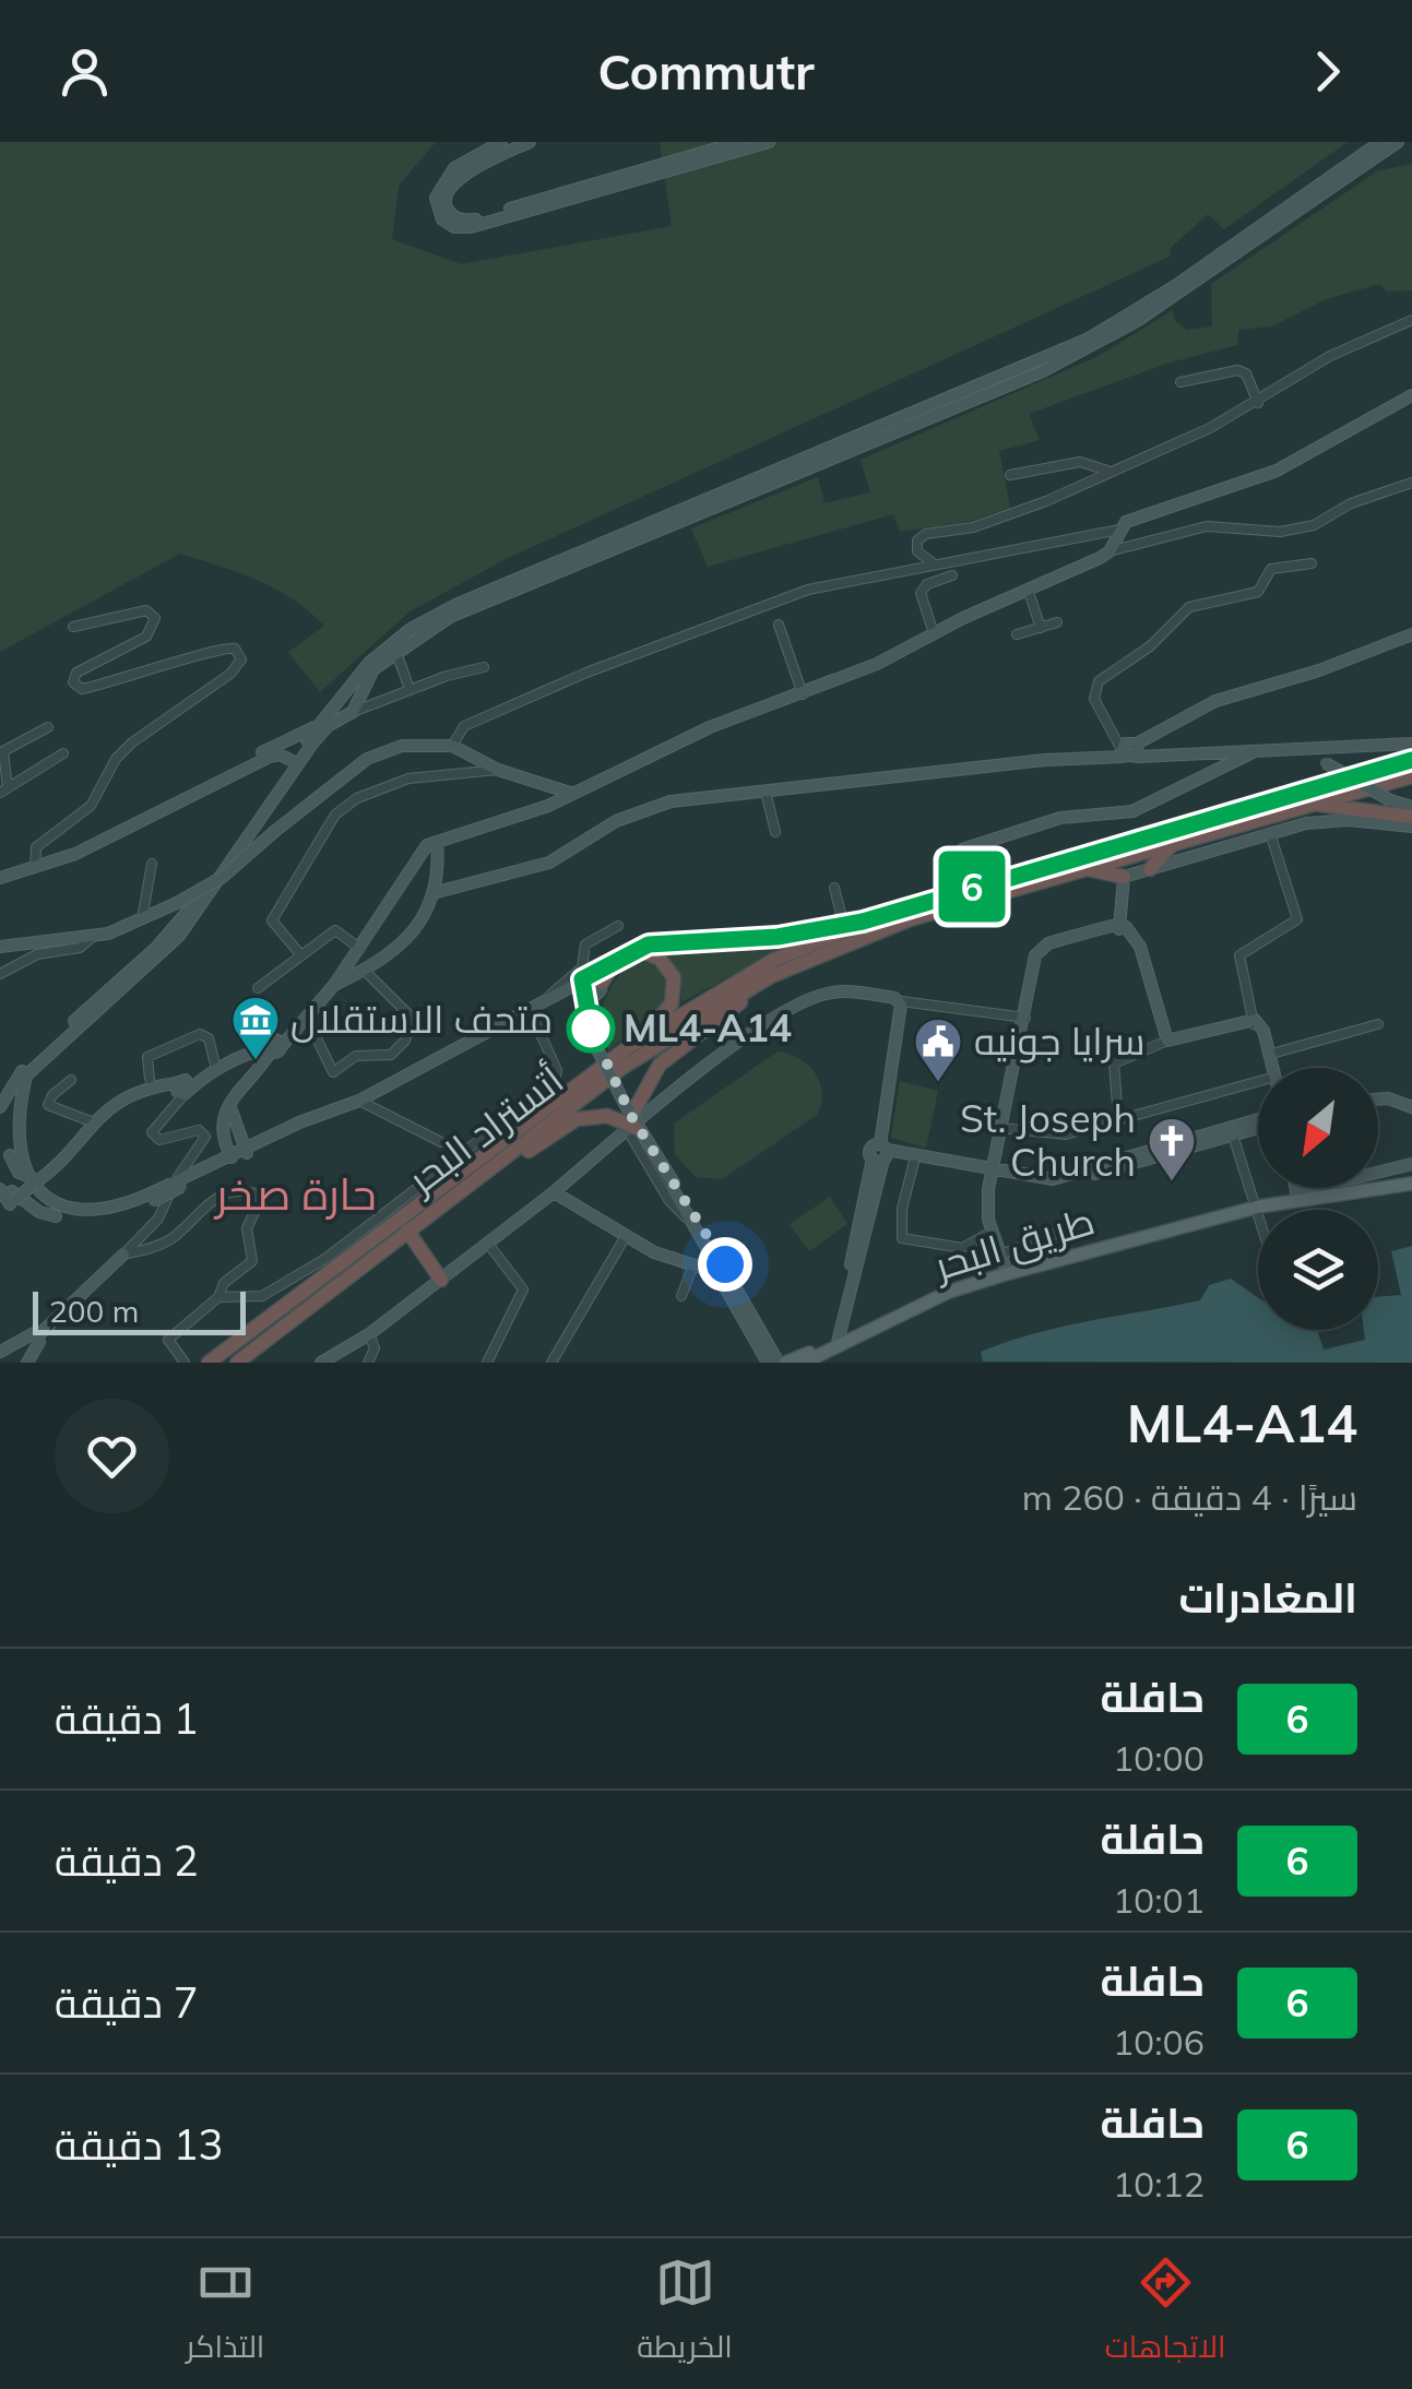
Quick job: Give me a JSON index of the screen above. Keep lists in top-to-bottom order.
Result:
{
  "streets": {
    "highway": ["أتستراد البحر"],
    "main road": ["طريق البحر"]
  },
  "districts": ["حارة صخر"],
  "places": {
    "other": ["ML4-A14"],
    "museum": ["متحف الاستقلال"],
    "public building": ["سرايا جونيه"],
    "church": ["St. Joseph Church"]
  },
  "lines": ["bus line 6"],
  "scale_bar": "200 m",
  "north": "bottom left",
  "page": {
    "header": "Commutr",
    "on_map": "6",
    "scale": "200 m",
    "heading": [
      ["ML4-A14", "سيرًا · 4 دقيقة · 260 m"],
      "المغادرات"
    ],
    "list": [
      {
        "mark": "6",
        "name": "حافلة",
        "note": "10:00",
        "value": "1 دقيقة"
      },
      {
        "mark": "6",
        "name": "حافلة",
        "note": "10:01",
        "value": "2 دقيقة"
      },
      {
        "mark": "6",
        "name": "حافلة",
        "note": "10:06",
        "value": "7 دقيقة"
      },
      {
        "mark": "6",
        "name": "حافلة",
        "note": "10:12",
        "value": "13 دقيقة"
      }
    ],
    "tabs": ["الاتجاهات", "الخريطة", "التذاكر"]
  }
}
